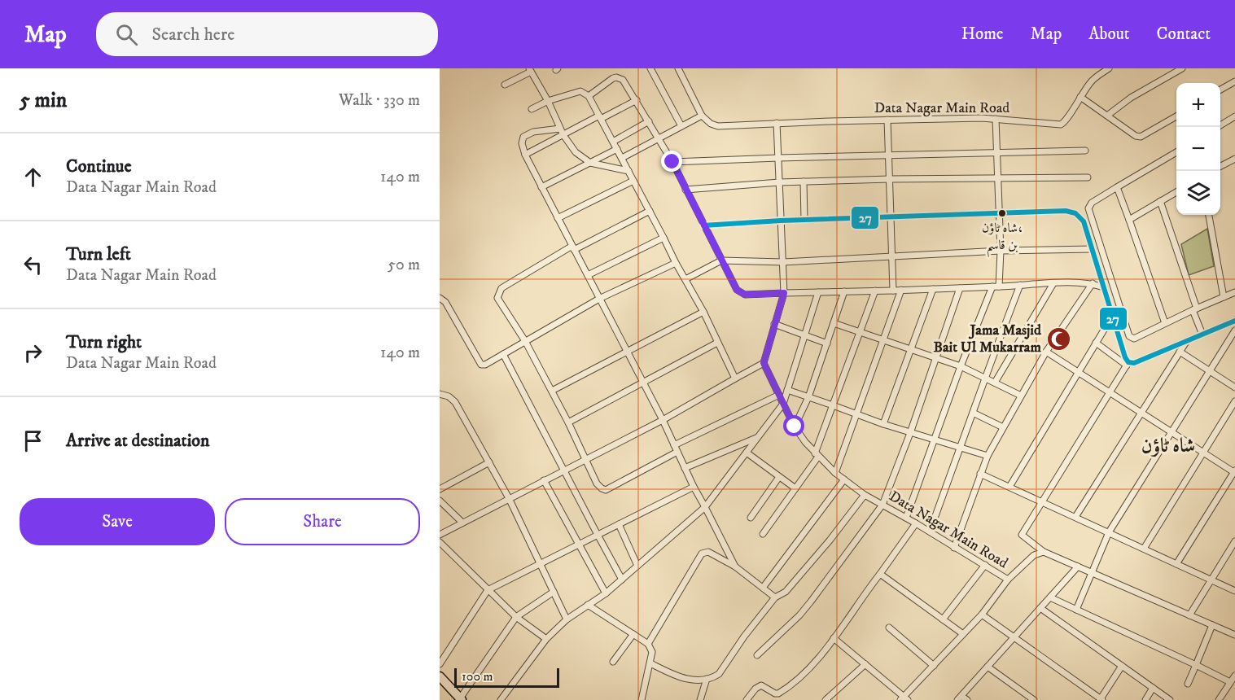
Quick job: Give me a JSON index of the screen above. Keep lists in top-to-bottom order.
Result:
{
  "streets": {
    "street": ["Data Nagar Main Road"]
  },
  "districts": ["شاہ ٹاؤن"],
  "places": {
    "other": ["شاہ ٹاؤن، بن قاسم"],
    "mosque": ["Jama Masjid Bait Ul Mukarram"]
  },
  "lines": ["transit line 27"],
  "scale_bar": "100 m",
  "page": {
    "header": "Map",
    "search": "Search here",
    "nav": [
      "Home",
      "Map",
      "About",
      "Contact"
    ],
    "heading": ["5 min", "Walk · 330 m"],
    "map_buttons": ["+", "−"],
    "list": [
      ["Continue", "Data Nagar Main Road", "140 m"],
      ["Turn left", "Data Nagar Main Road", "50 m"],
      ["Turn right", "Data Nagar Main Road", "140 m"],
      "Arrive at destination"
    ],
    "buttons": ["Save", "Share"],
    "scale": "100 m"
  }
}
